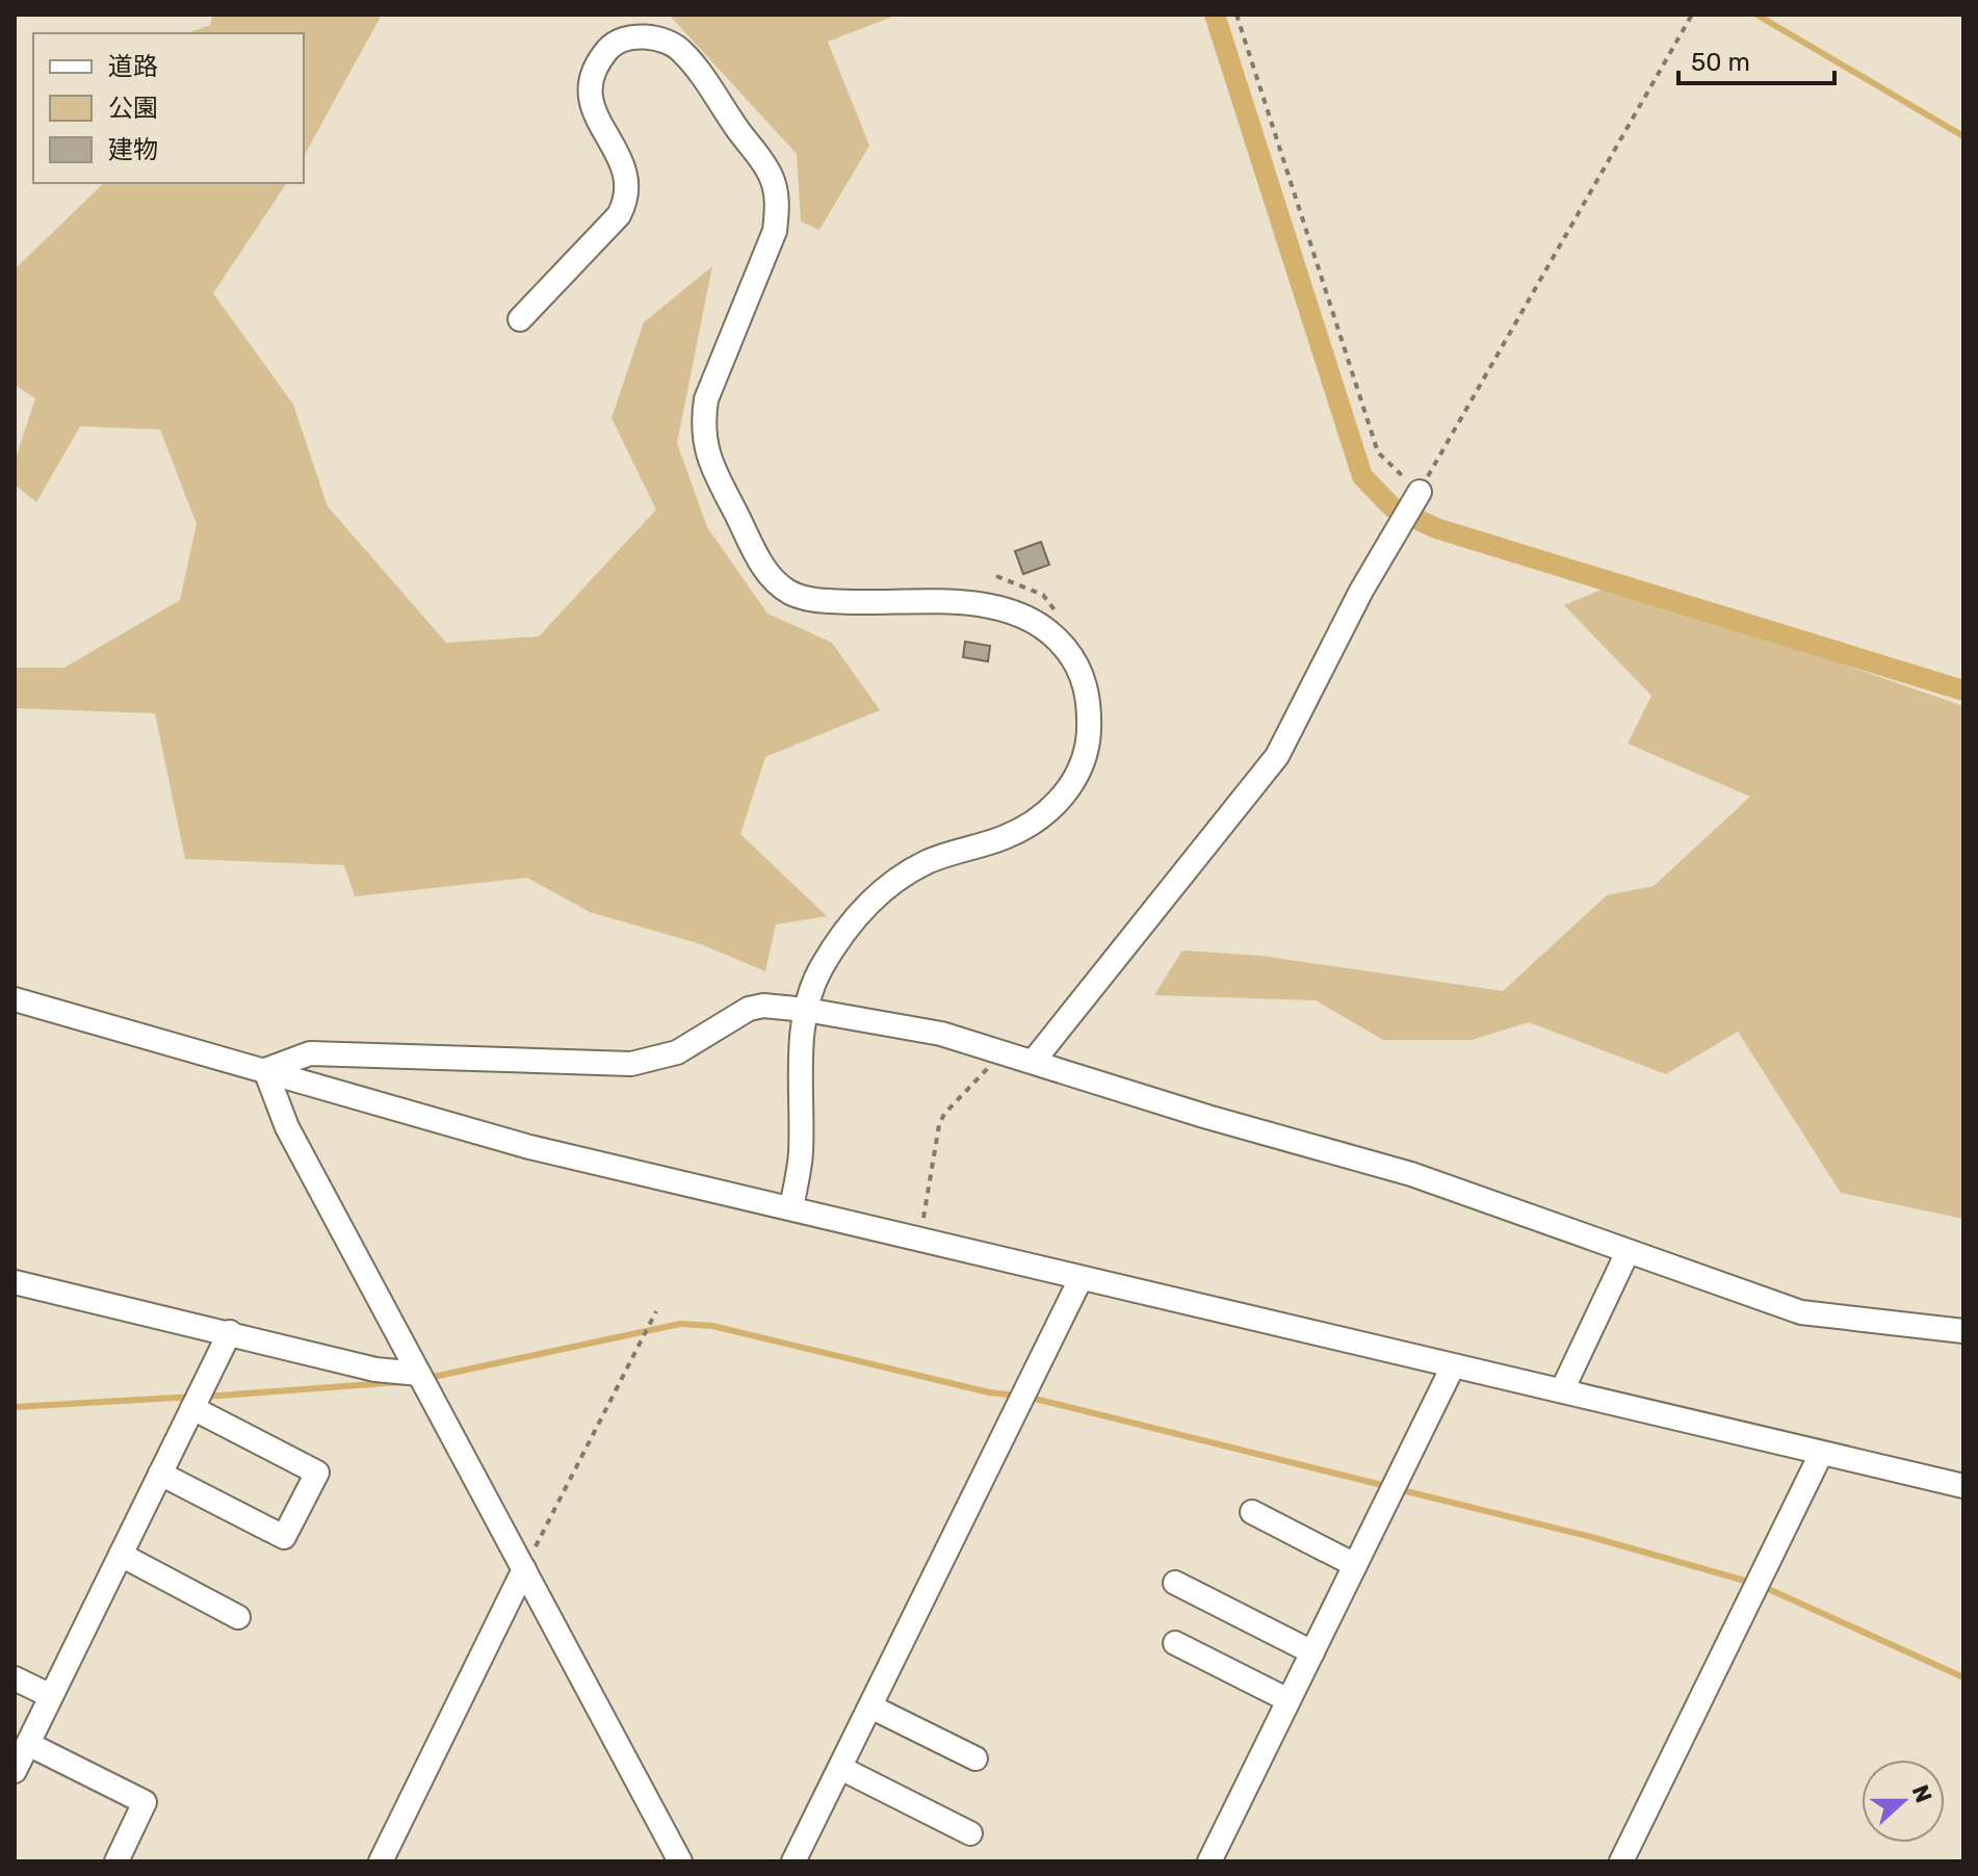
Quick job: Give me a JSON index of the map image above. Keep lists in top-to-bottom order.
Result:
{
  "legend": ["道路", "公園", "建物"],
  "scale_bar": "50 m",
  "north": "right"
}
